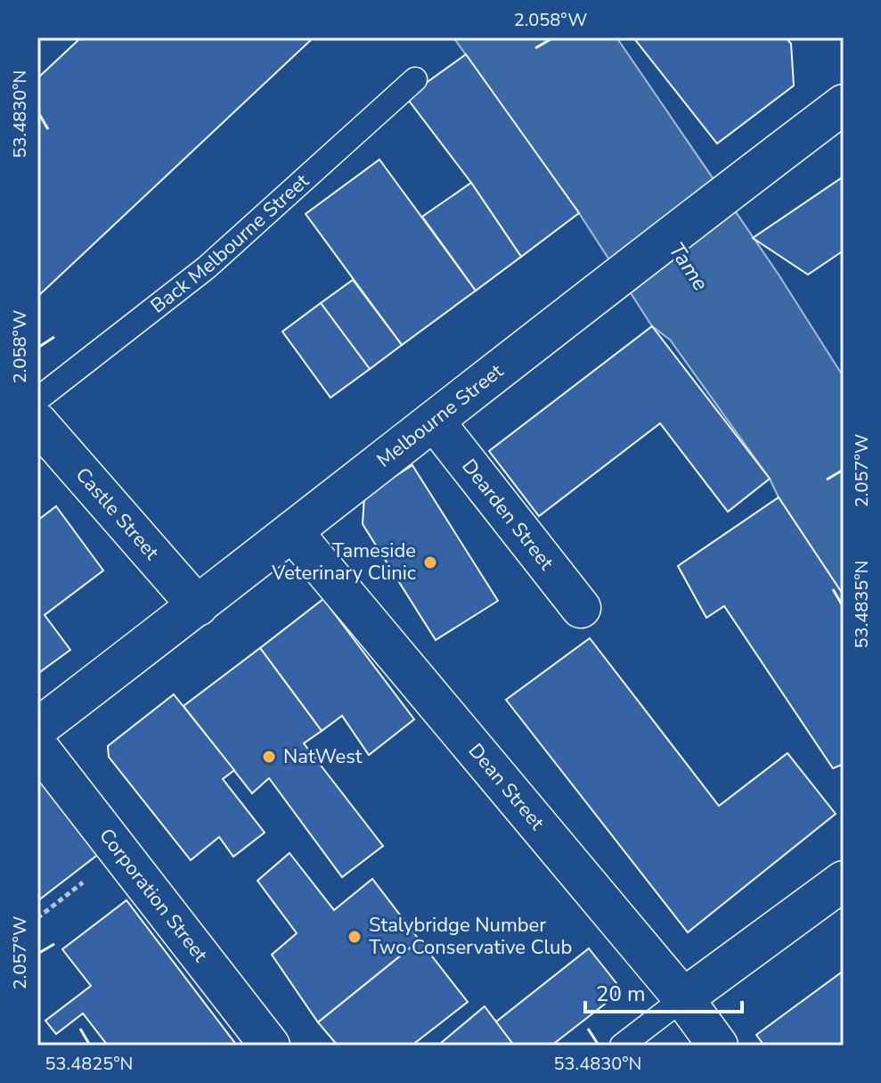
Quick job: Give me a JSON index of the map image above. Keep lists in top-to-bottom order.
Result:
{
  "streets": {
    "street": [
      "Melbourne Street",
      "Castle Street",
      "Dearden Street",
      "Dean Street",
      "Corporation Street"
    ],
    "lane": ["Back Melbourne Street"]
  },
  "crossings": [
    ["Melbourne Street", "Castle Street"],
    ["Melbourne Street", "Dearden Street"],
    ["Melbourne Street", "Dean Street"]
  ],
  "water": ["Tame"],
  "places": ["Tameside Veterinary Clinic", "NatWest", "Stalybridge Number Two Conservative Club"],
  "scale_bar": "20 m",
  "coordinates": [
    "2.058°W",
    "53.4830°N",
    "2.057°W",
    "53.4835°N",
    "53.4825°N"
  ]
}
